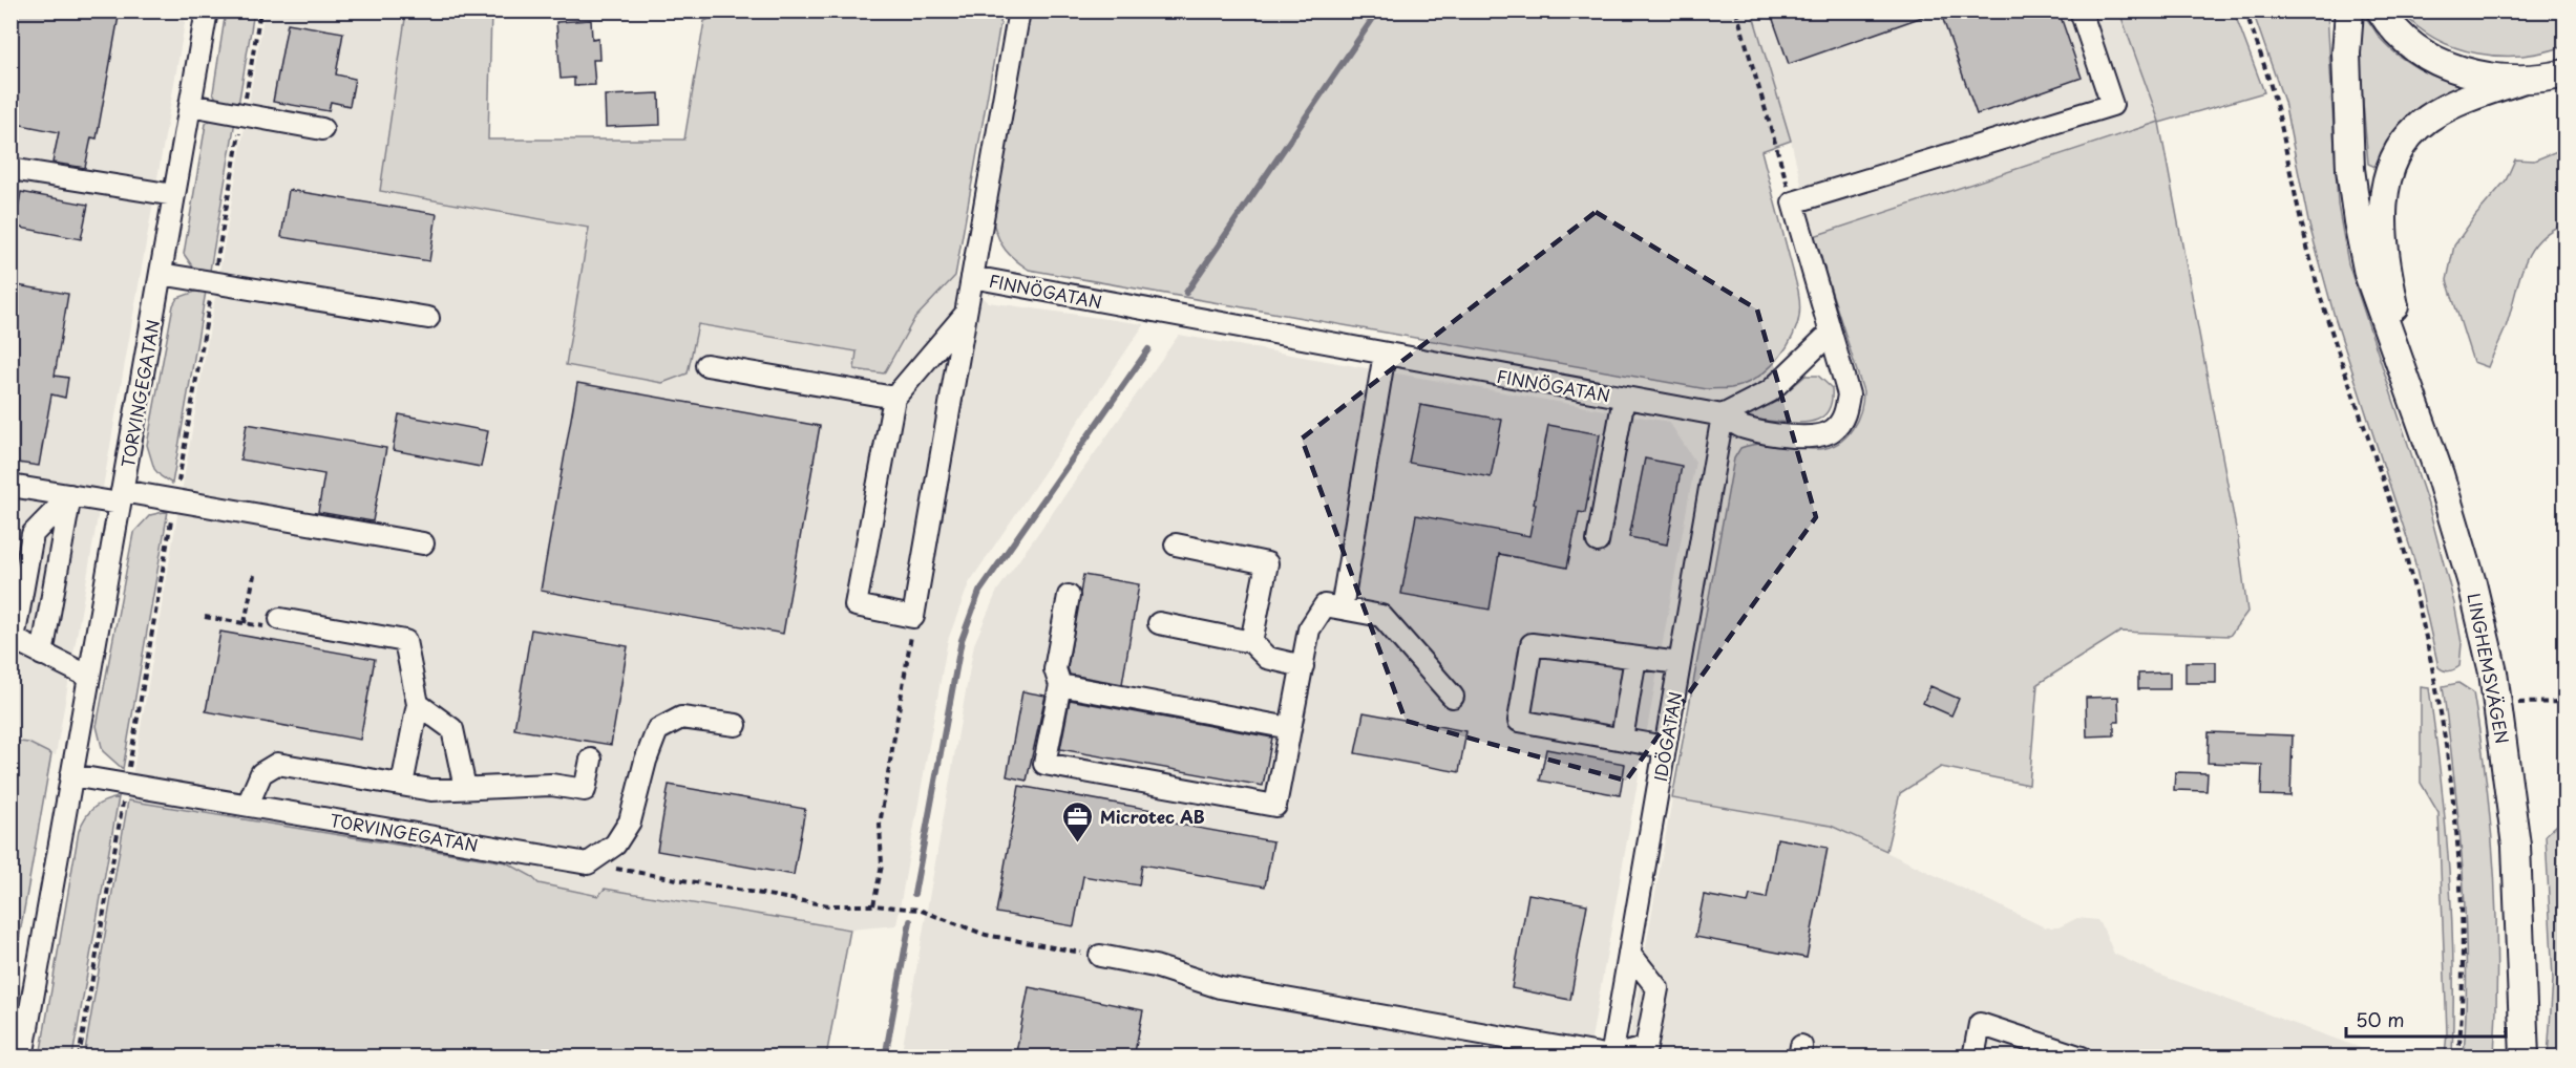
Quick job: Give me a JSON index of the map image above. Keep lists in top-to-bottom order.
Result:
{
  "streets": {
    "main road": ["LINGHEMSVÄGEN"],
    "street": ["FINNÖGATAN", "TORVINGEGATAN", "IDÖGATAN"]
  },
  "crossings": [
    ["FINNÖGATAN", "IDÖGATAN"]
  ],
  "places": {
    "office": ["Microtec AB"]
  },
  "scale_bar": "50 m"
}
